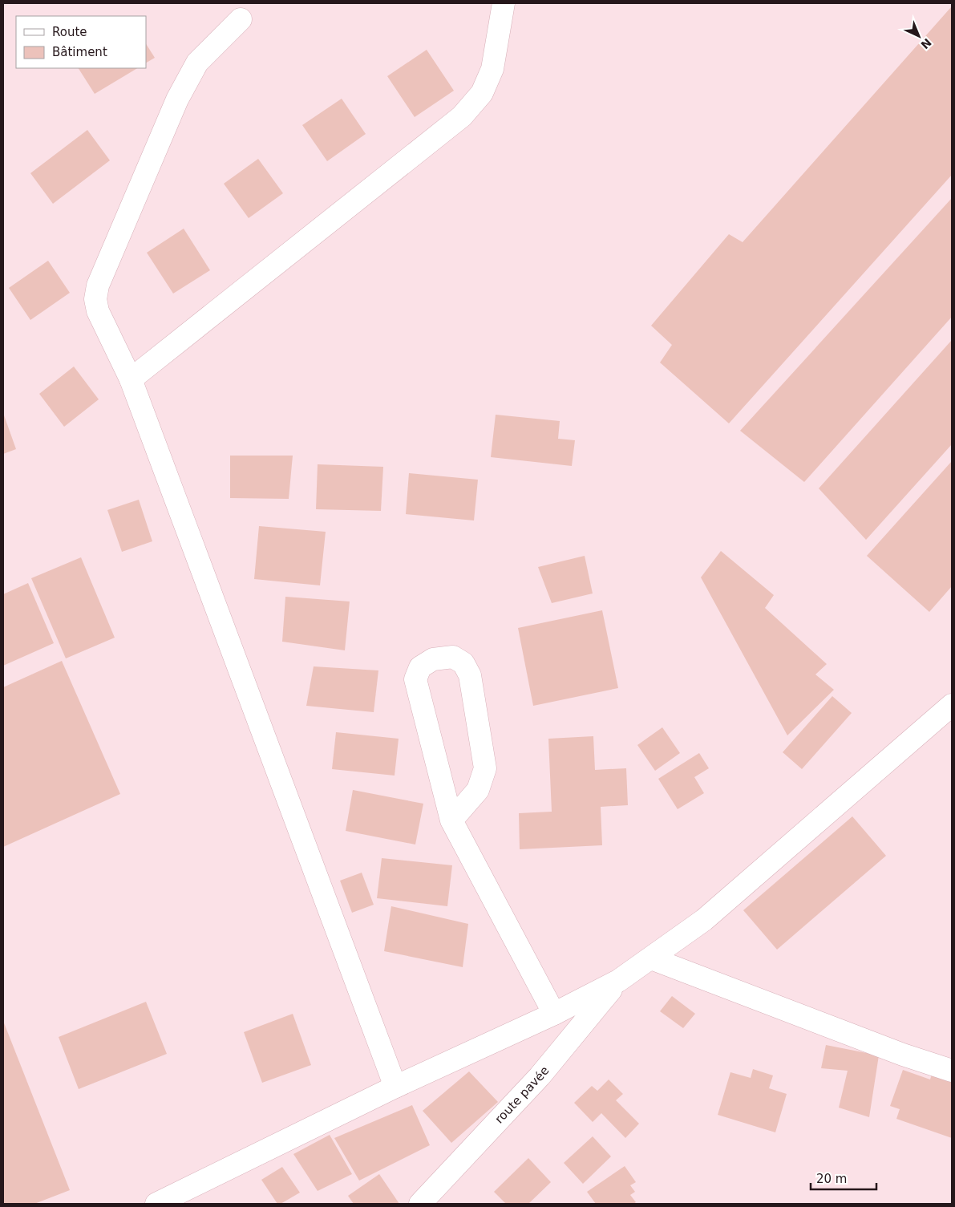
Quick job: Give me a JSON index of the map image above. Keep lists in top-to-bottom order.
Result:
{
  "streets": {
    "street": ["route pavée"]
  },
  "legend": ["Route", "Bâtiment"],
  "scale_bar": "20 m",
  "north": "bottom right"
}
